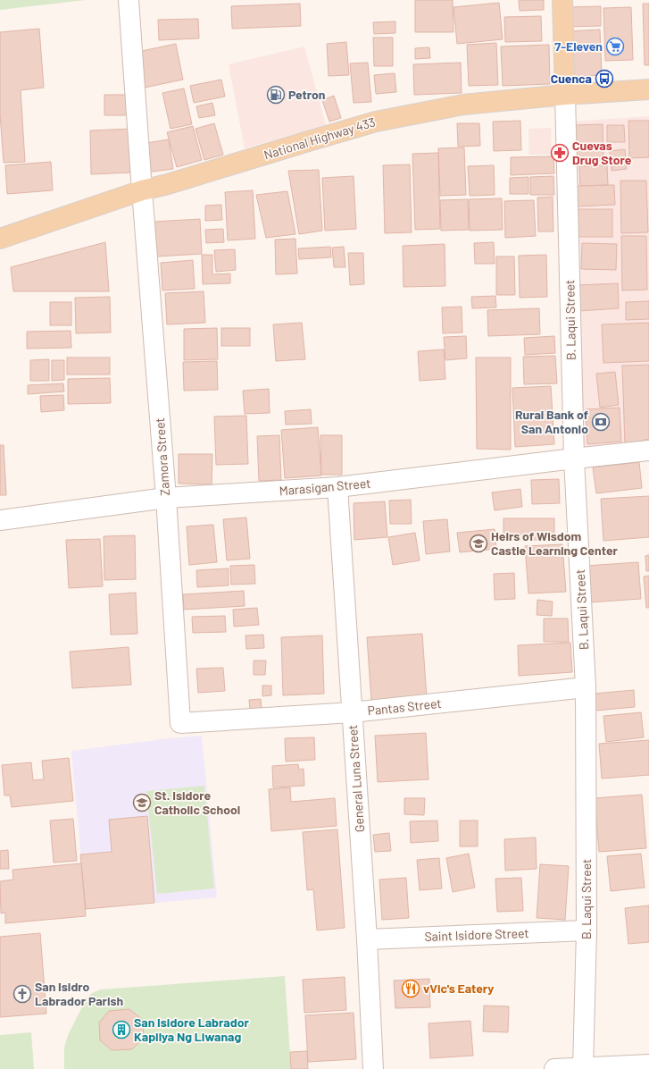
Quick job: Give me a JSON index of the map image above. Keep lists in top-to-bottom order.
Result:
{
  "streets": {
    "main road": ["National Highway 433", "B. Laqui Street"],
    "street": [
      "Zamora Street",
      "Marasigan Street",
      "Pantas Street",
      "General Luna Street",
      "Saint Isidore Street"
    ]
  },
  "crossings": [
    ["National Highway 433", "B. Laqui Street"],
    ["National Highway 433", "Zamora Street"],
    ["B. Laqui Street", "Marasigan Street"],
    ["B. Laqui Street", "Pantas Street"],
    ["B. Laqui Street", "Saint Isidore Street"],
    ["Zamora Street", "Marasigan Street"],
    ["Zamora Street", "Pantas Street"],
    ["Marasigan Street", "General Luna Street"],
    ["Pantas Street", "General Luna Street"],
    ["General Luna Street", "Saint Isidore Street"]
  ],
  "places": {
    "supermarket": ["7-Eleven"],
    "bus stop": ["Cuenca"],
    "fuel station": ["Petron"],
    "pharmacy": ["Cuevas Drug Store"],
    "bank": ["Rural Bank of San Antonio"],
    "school or university": ["Heirs of Wisdom Castle Learning Center", "St. Isidore Catholic School"],
    "restaurant": ["vVic's Eatery"],
    "church": ["San Isidro Labrador Parish"],
    "building": ["San Isidore Labrador Kapilya Ng Liwanag"]
  }
}
